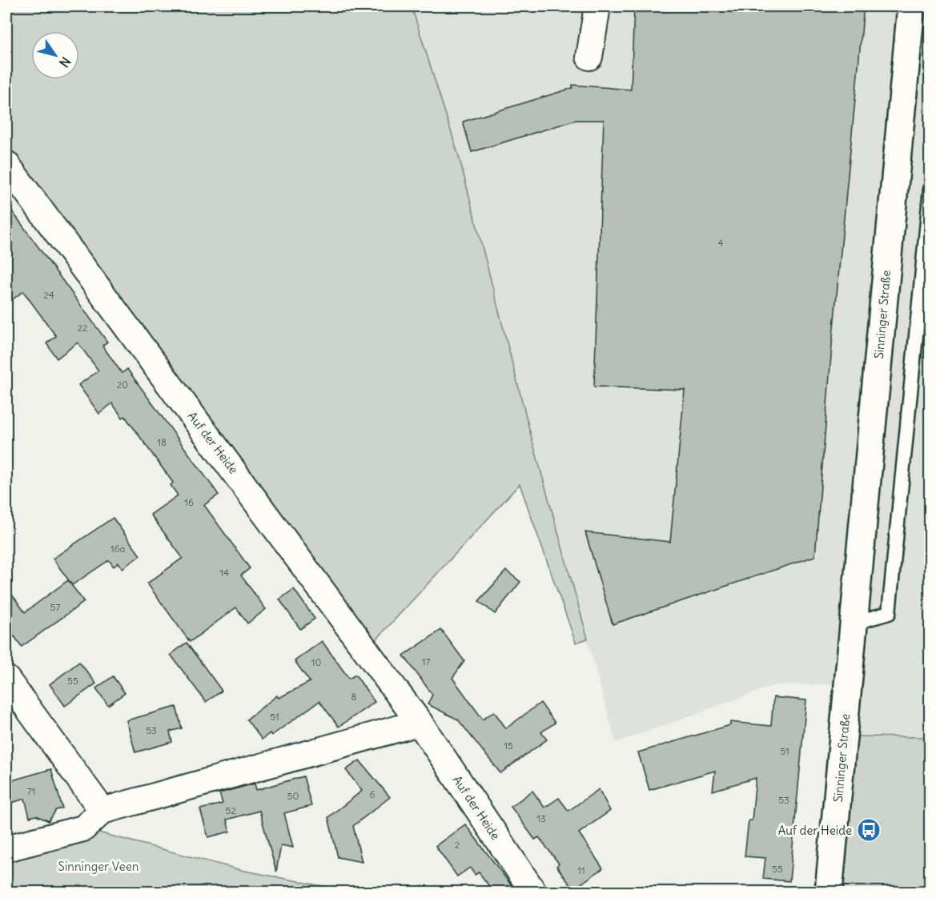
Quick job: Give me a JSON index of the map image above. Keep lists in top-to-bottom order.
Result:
{
  "streets": {
    "main road": ["Sinninger Straße"],
    "street": ["Auf der Heide"]
  },
  "parks": ["Sinninger Veen"],
  "places": {
    "bus stop": ["Auf der Heide"]
  },
  "house_numbers": [
    "4",
    "24",
    "22",
    "20",
    "18",
    "16",
    "16a",
    "14",
    "57",
    "17",
    "10",
    "55",
    "8",
    "51",
    "53",
    "15",
    "51",
    "71",
    "6",
    "50",
    "53",
    "52",
    "13",
    "2",
    "55",
    "11"
  ],
  "north": "bottom right"
}
